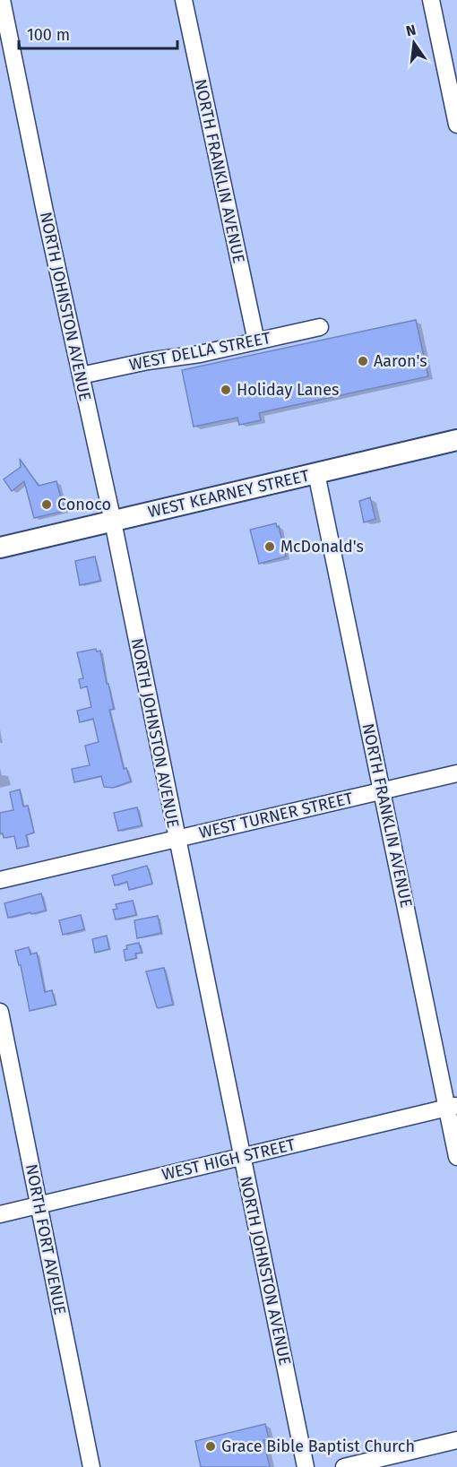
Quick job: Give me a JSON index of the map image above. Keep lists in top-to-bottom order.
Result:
{
  "streets": {
    "main road": ["WEST KEARNEY STREET"],
    "street": [
      "NORTH FRANKLIN AVENUE",
      "NORTH JOHNSTON AVENUE",
      "WEST DELLA STREET",
      "WEST TURNER STREET",
      "WEST HIGH STREET",
      "NORTH FORT AVENUE"
    ]
  },
  "crossings": [
    ["NORTH FRANKLIN AVENUE", "WEST DELLA STREET"],
    ["NORTH FRANKLIN AVENUE", "WEST KEARNEY STREET"],
    ["NORTH FRANKLIN AVENUE", "WEST TURNER STREET"],
    ["NORTH FRANKLIN AVENUE", "WEST HIGH STREET"],
    ["NORTH JOHNSTON AVENUE", "WEST DELLA STREET"],
    ["NORTH JOHNSTON AVENUE", "WEST KEARNEY STREET"],
    ["NORTH JOHNSTON AVENUE", "WEST TURNER STREET"],
    ["NORTH JOHNSTON AVENUE", "WEST HIGH STREET"],
    ["WEST HIGH STREET", "NORTH FORT AVENUE"]
  ],
  "places": [
    "Aaron's",
    "Holiday Lanes",
    "Conoco",
    "McDonald's",
    "Grace Bible Baptist Church"
  ],
  "scale_bar": "100 m",
  "north": "top"
}
